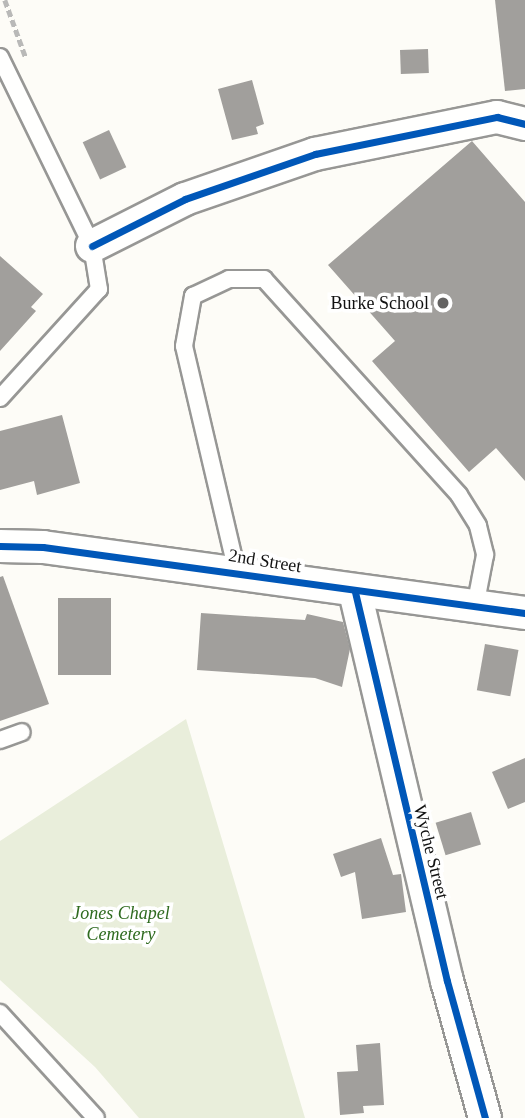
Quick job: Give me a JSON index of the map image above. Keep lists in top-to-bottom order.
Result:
{
  "streets": {
    "street": ["2nd Street", "Wyche Street"]
  },
  "crossings": [
    ["2nd Street", "Wyche Street"]
  ],
  "parks": ["Jones Chapel Cemetery"],
  "places": ["Burke School"]
}
